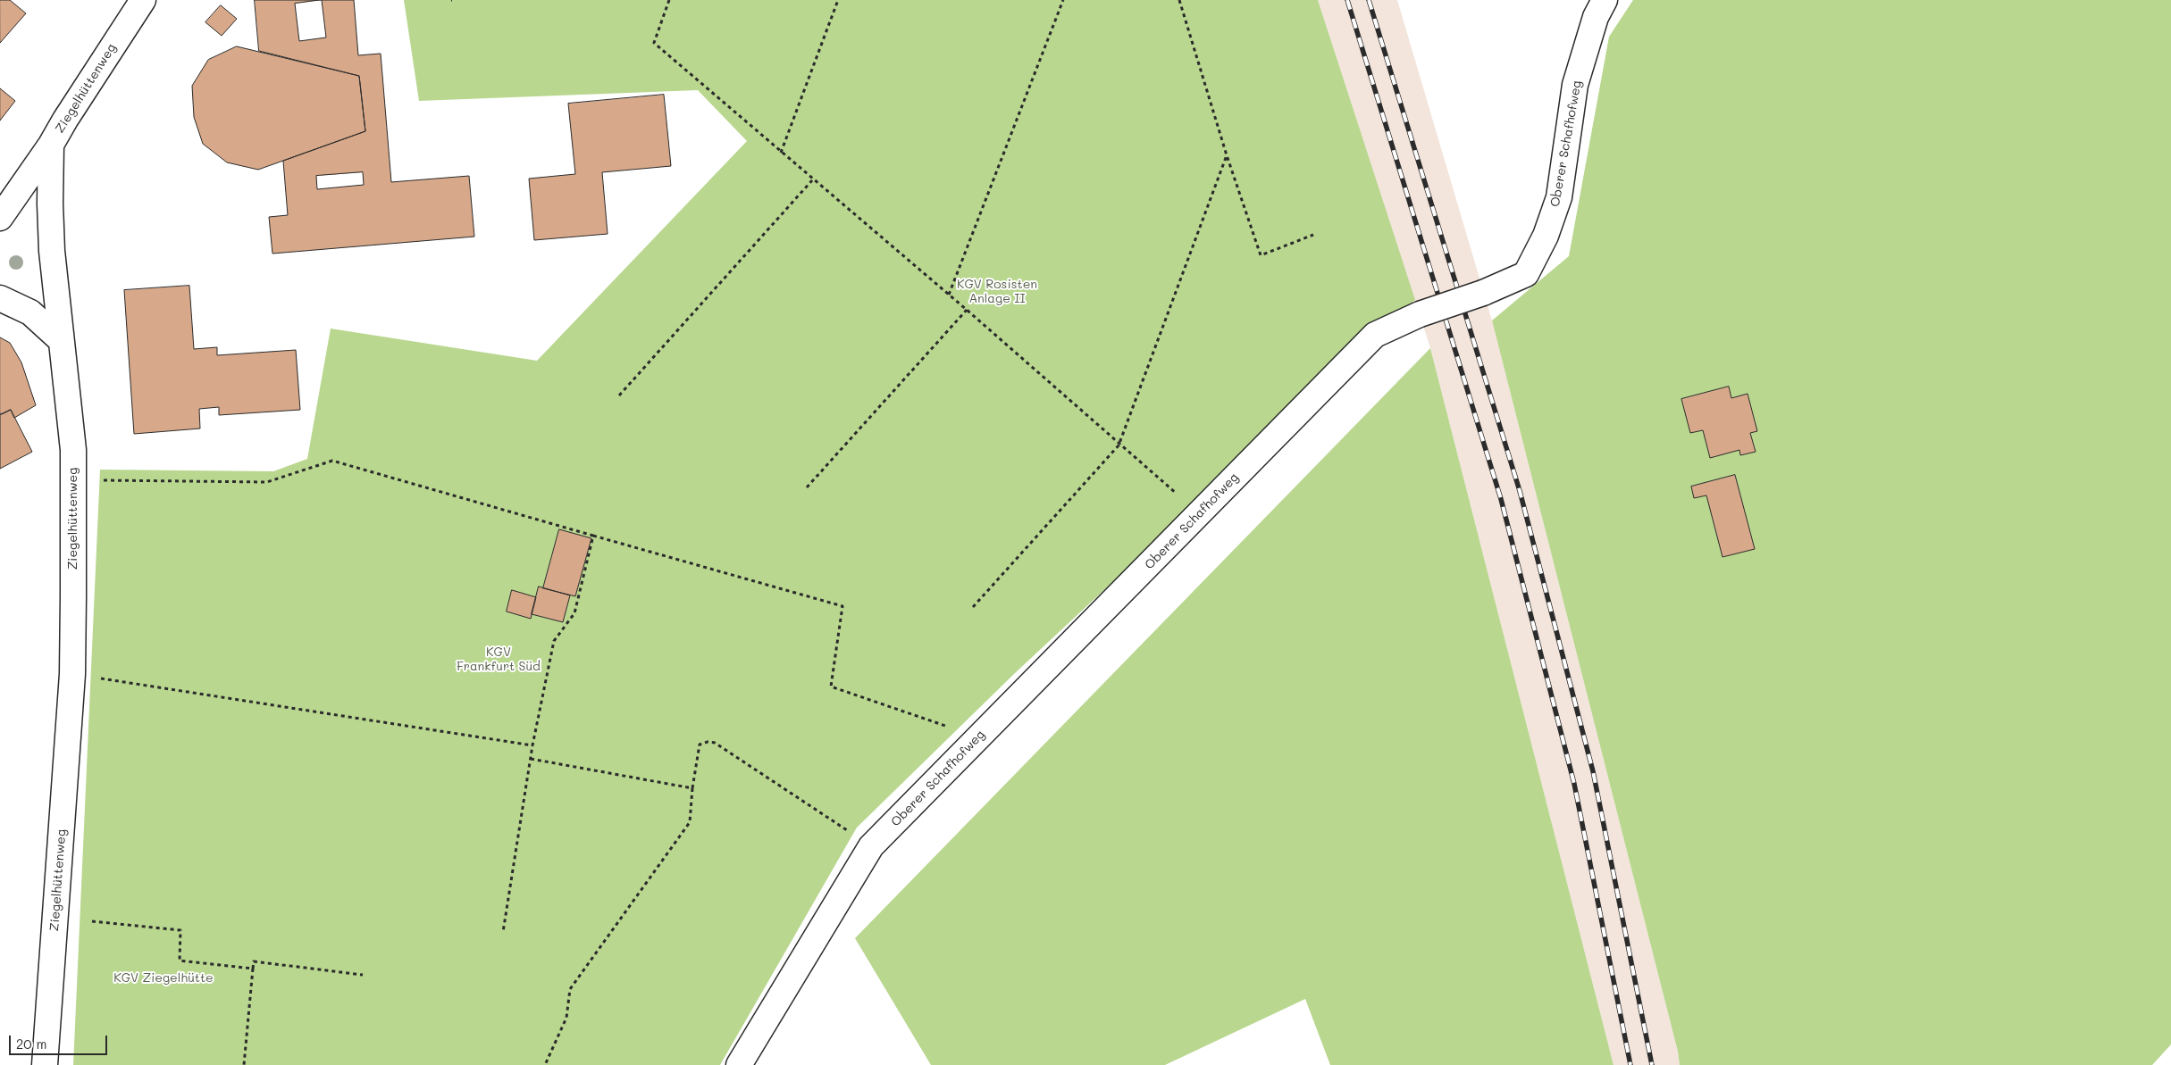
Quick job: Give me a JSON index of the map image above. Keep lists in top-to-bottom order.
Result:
{
  "streets": {
    "street": ["Ziegelhüttenweg", "Oberer Schafhofweg"]
  },
  "parks": ["KGV Rosisten Anlage II", "KGV Frankfurt Süd", "KGV Ziegelhütte"],
  "scale_bar": "20 m"
}
